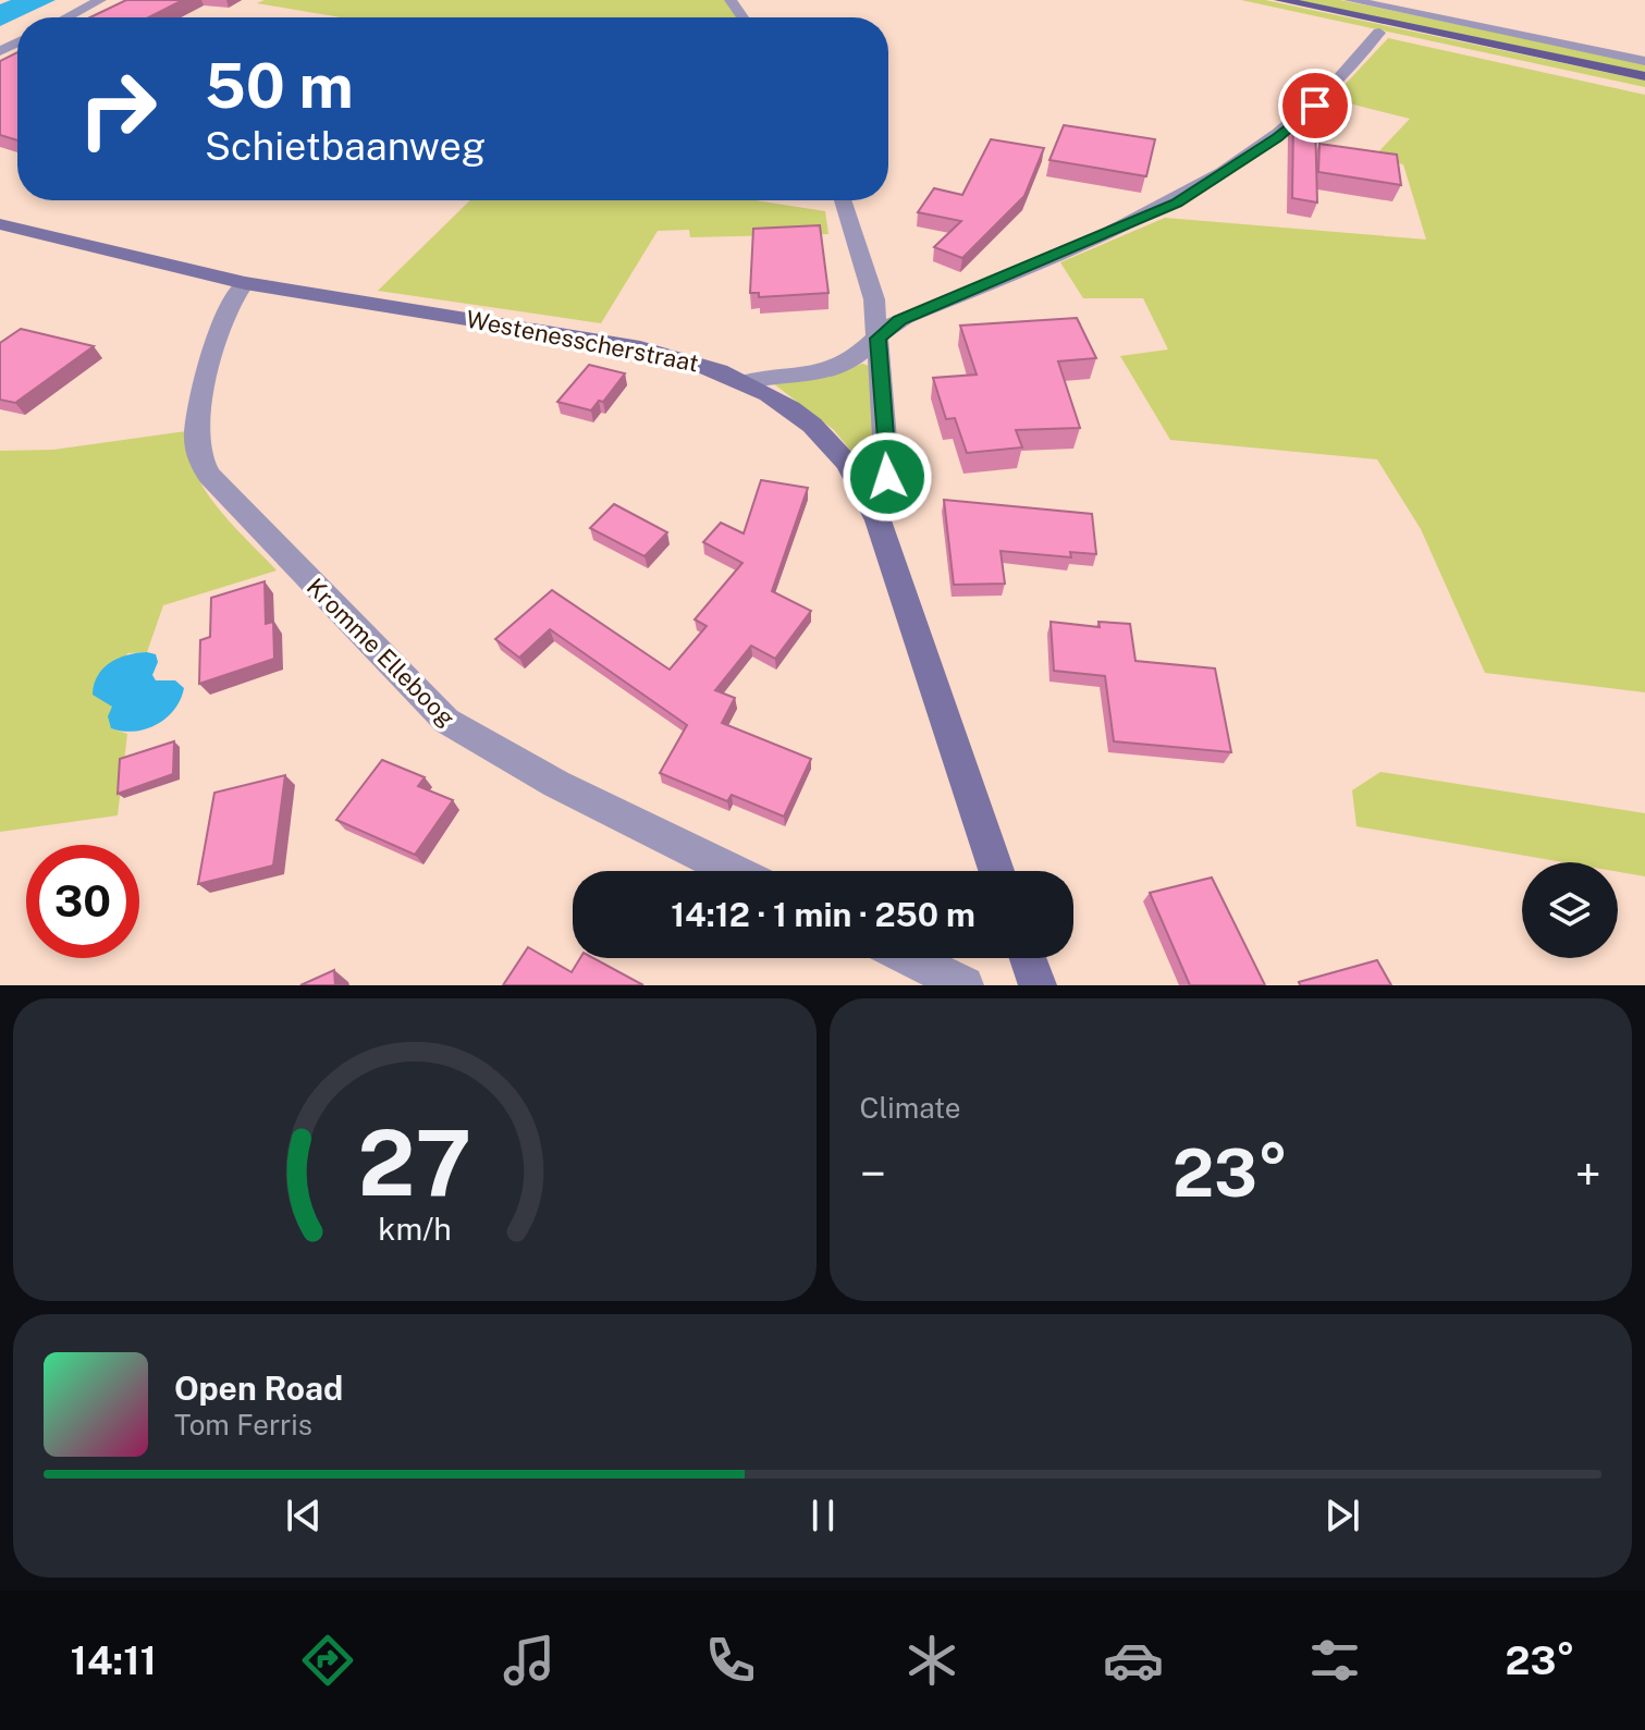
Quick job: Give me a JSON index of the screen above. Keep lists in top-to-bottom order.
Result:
{
  "streets": {
    "street": ["Westenesscherstraat", "Kromme Elleboog"]
  },
  "crossings": [
    ["Westenesscherstraat", "Kromme Elleboog"]
  ],
  "page": {
    "turn": ["50 m", "Schietbaanweg"],
    "limit": "30",
    "trip": "14:12 · 1 min · 250 m",
    "tile": "Climate",
    "heat": ["−", "23°", "+"],
    "song": ["Open Road", "Tom Ferris"],
    "tabs": ["14:11", "23°"],
    "gauge": ["27", "km/h"]
  }
}
